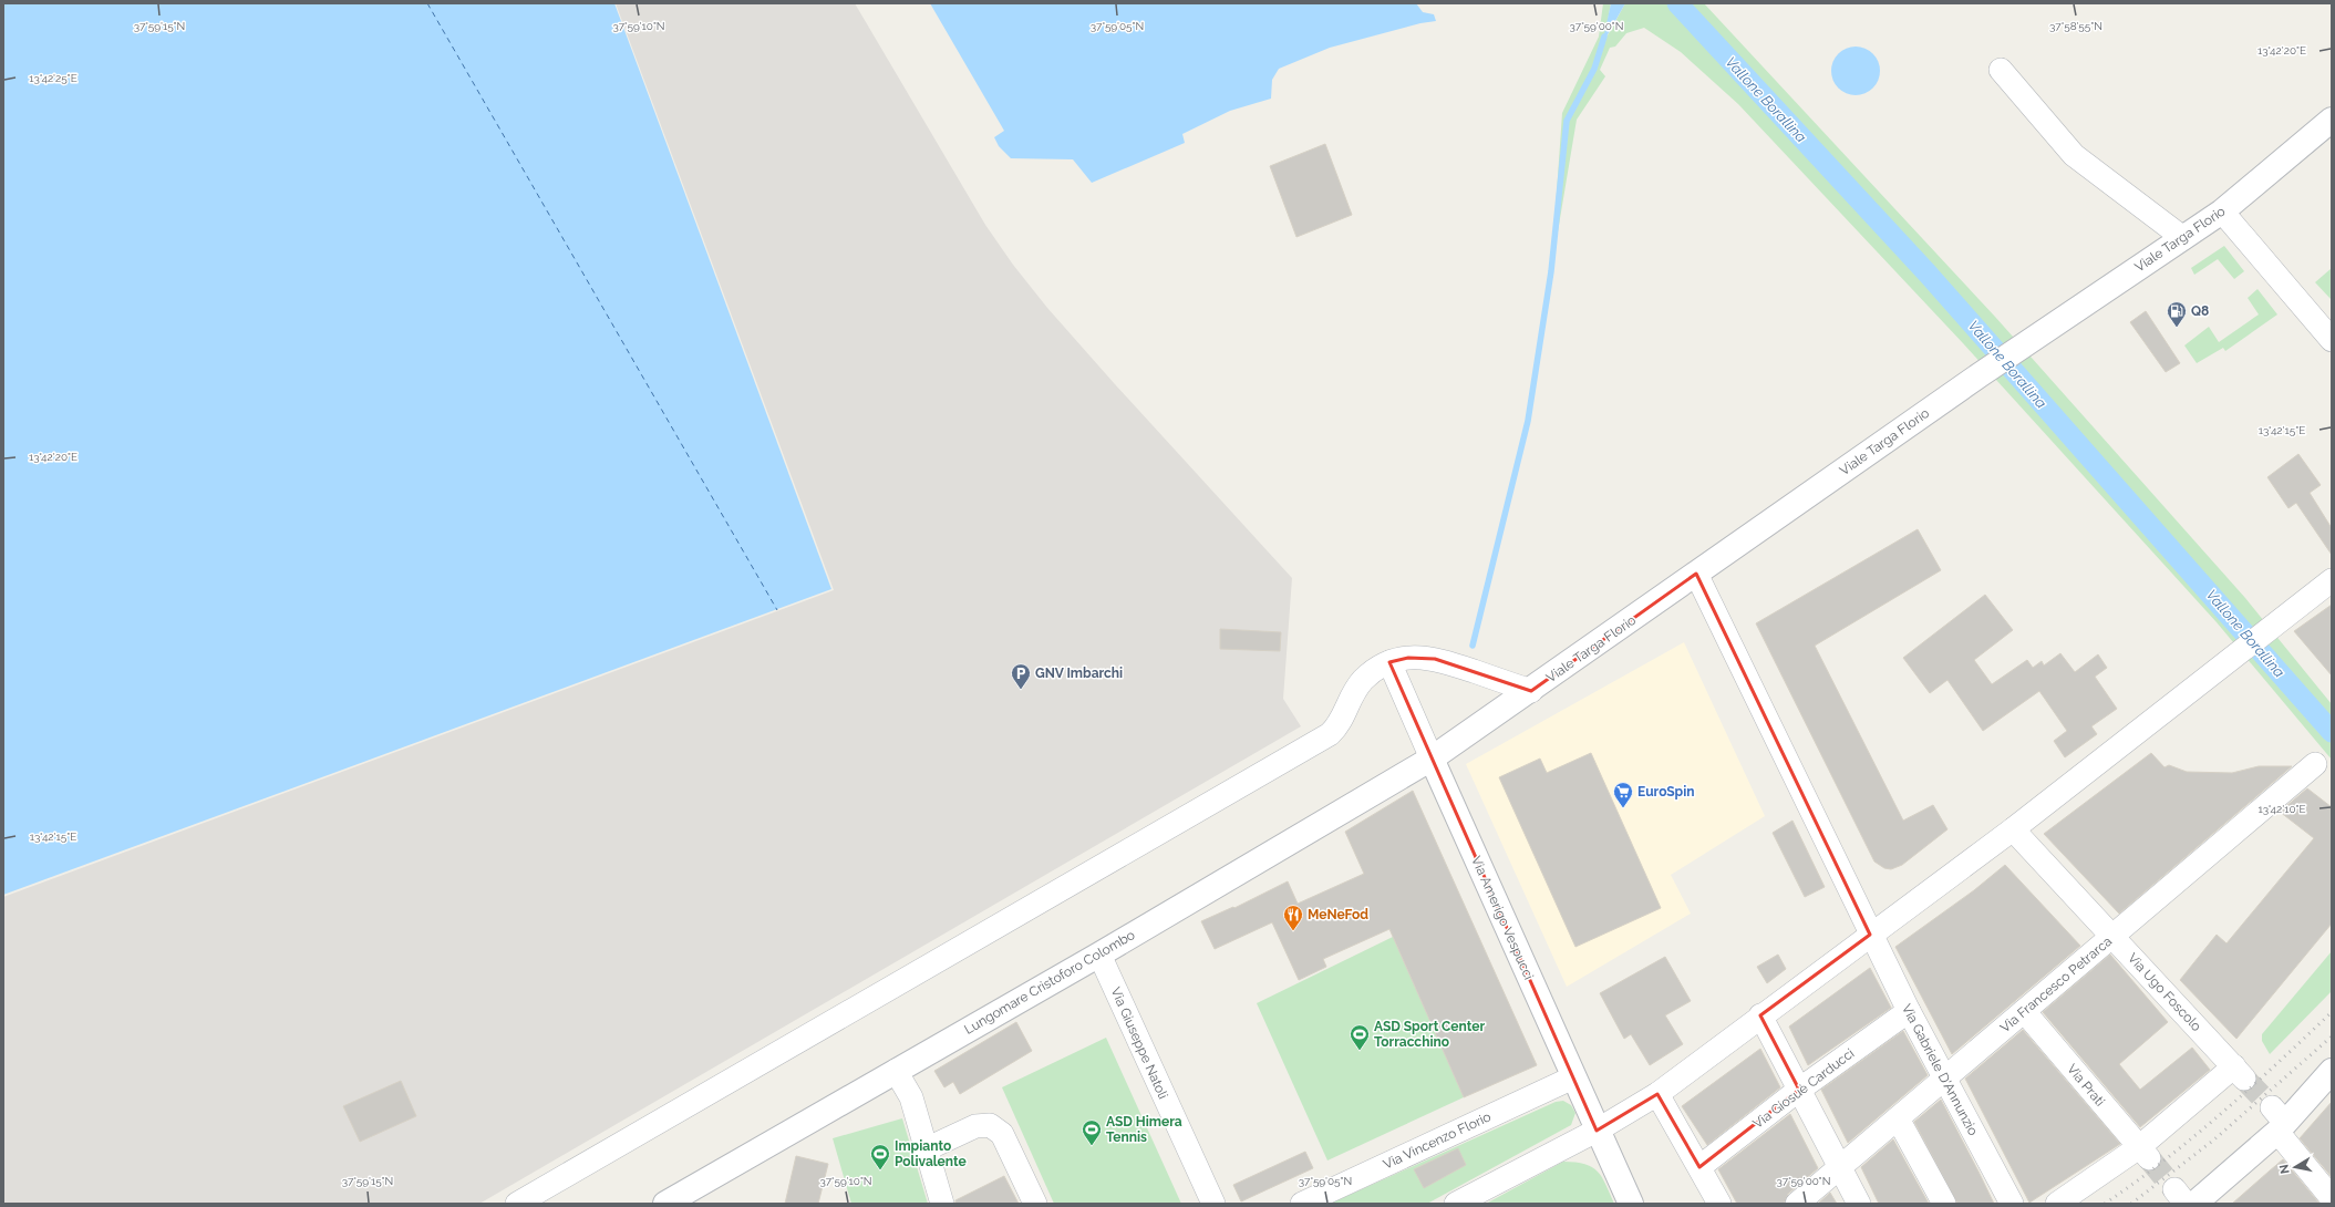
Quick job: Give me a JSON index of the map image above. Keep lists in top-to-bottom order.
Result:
{
  "streets": {
    "street": [
      "Viale Targa Florio",
      "Via Amerigo Vespucci",
      "Lungomare Cristoforo Colombo",
      "Via Francesco Petrarca",
      "Via Ugo Foscolo",
      "Via Giuseppe Natoli",
      "Via Gabriele D'Annunzio",
      "Via Prati",
      "Via Giosuè Carducci",
      "Via Vincenzo Florio"
    ]
  },
  "crossings": [
    ["Viale Targa Florio", "Via Amerigo Vespucci"],
    ["Viale Targa Florio", "Lungomare Cristoforo Colombo"],
    ["Viale Targa Florio", "Via Gabriele D'Annunzio"],
    ["Via Amerigo Vespucci", "Lungomare Cristoforo Colombo"],
    ["Via Amerigo Vespucci", "Via Vincenzo Florio"],
    ["Lungomare Cristoforo Colombo", "Via Giuseppe Natoli"],
    ["Via Francesco Petrarca", "Via Ugo Foscolo"],
    ["Via Francesco Petrarca", "Via Gabriele D'Annunzio"],
    ["Via Francesco Petrarca", "Via Prati"],
    ["Via Ugo Foscolo", "Via Prati"],
    ["Via Gabriele D'Annunzio", "Via Giosuè Carducci"]
  ],
  "water": ["Vallone Borallina"],
  "places": {
    "fuel station": ["Q8"],
    "parking": ["GNV Imbarchi"],
    "supermarket": ["EuroSpin"],
    "restaurant": ["MeNeFod"],
    "sports": ["ASD Sport Center Torracchino", "ASD Himera Tennis", "Impianto Polivalente"]
  },
  "north": "left",
  "coordinates": [
    "37°59'15\"N",
    "37°59'10\"N",
    "37°59'05\"N",
    "37°59'00\"N",
    "37°58'55\"N",
    "13°42'20\"E",
    "13°42'25\"E",
    "13°42'15\"E",
    "13°42'10\"E"
  ]
}
